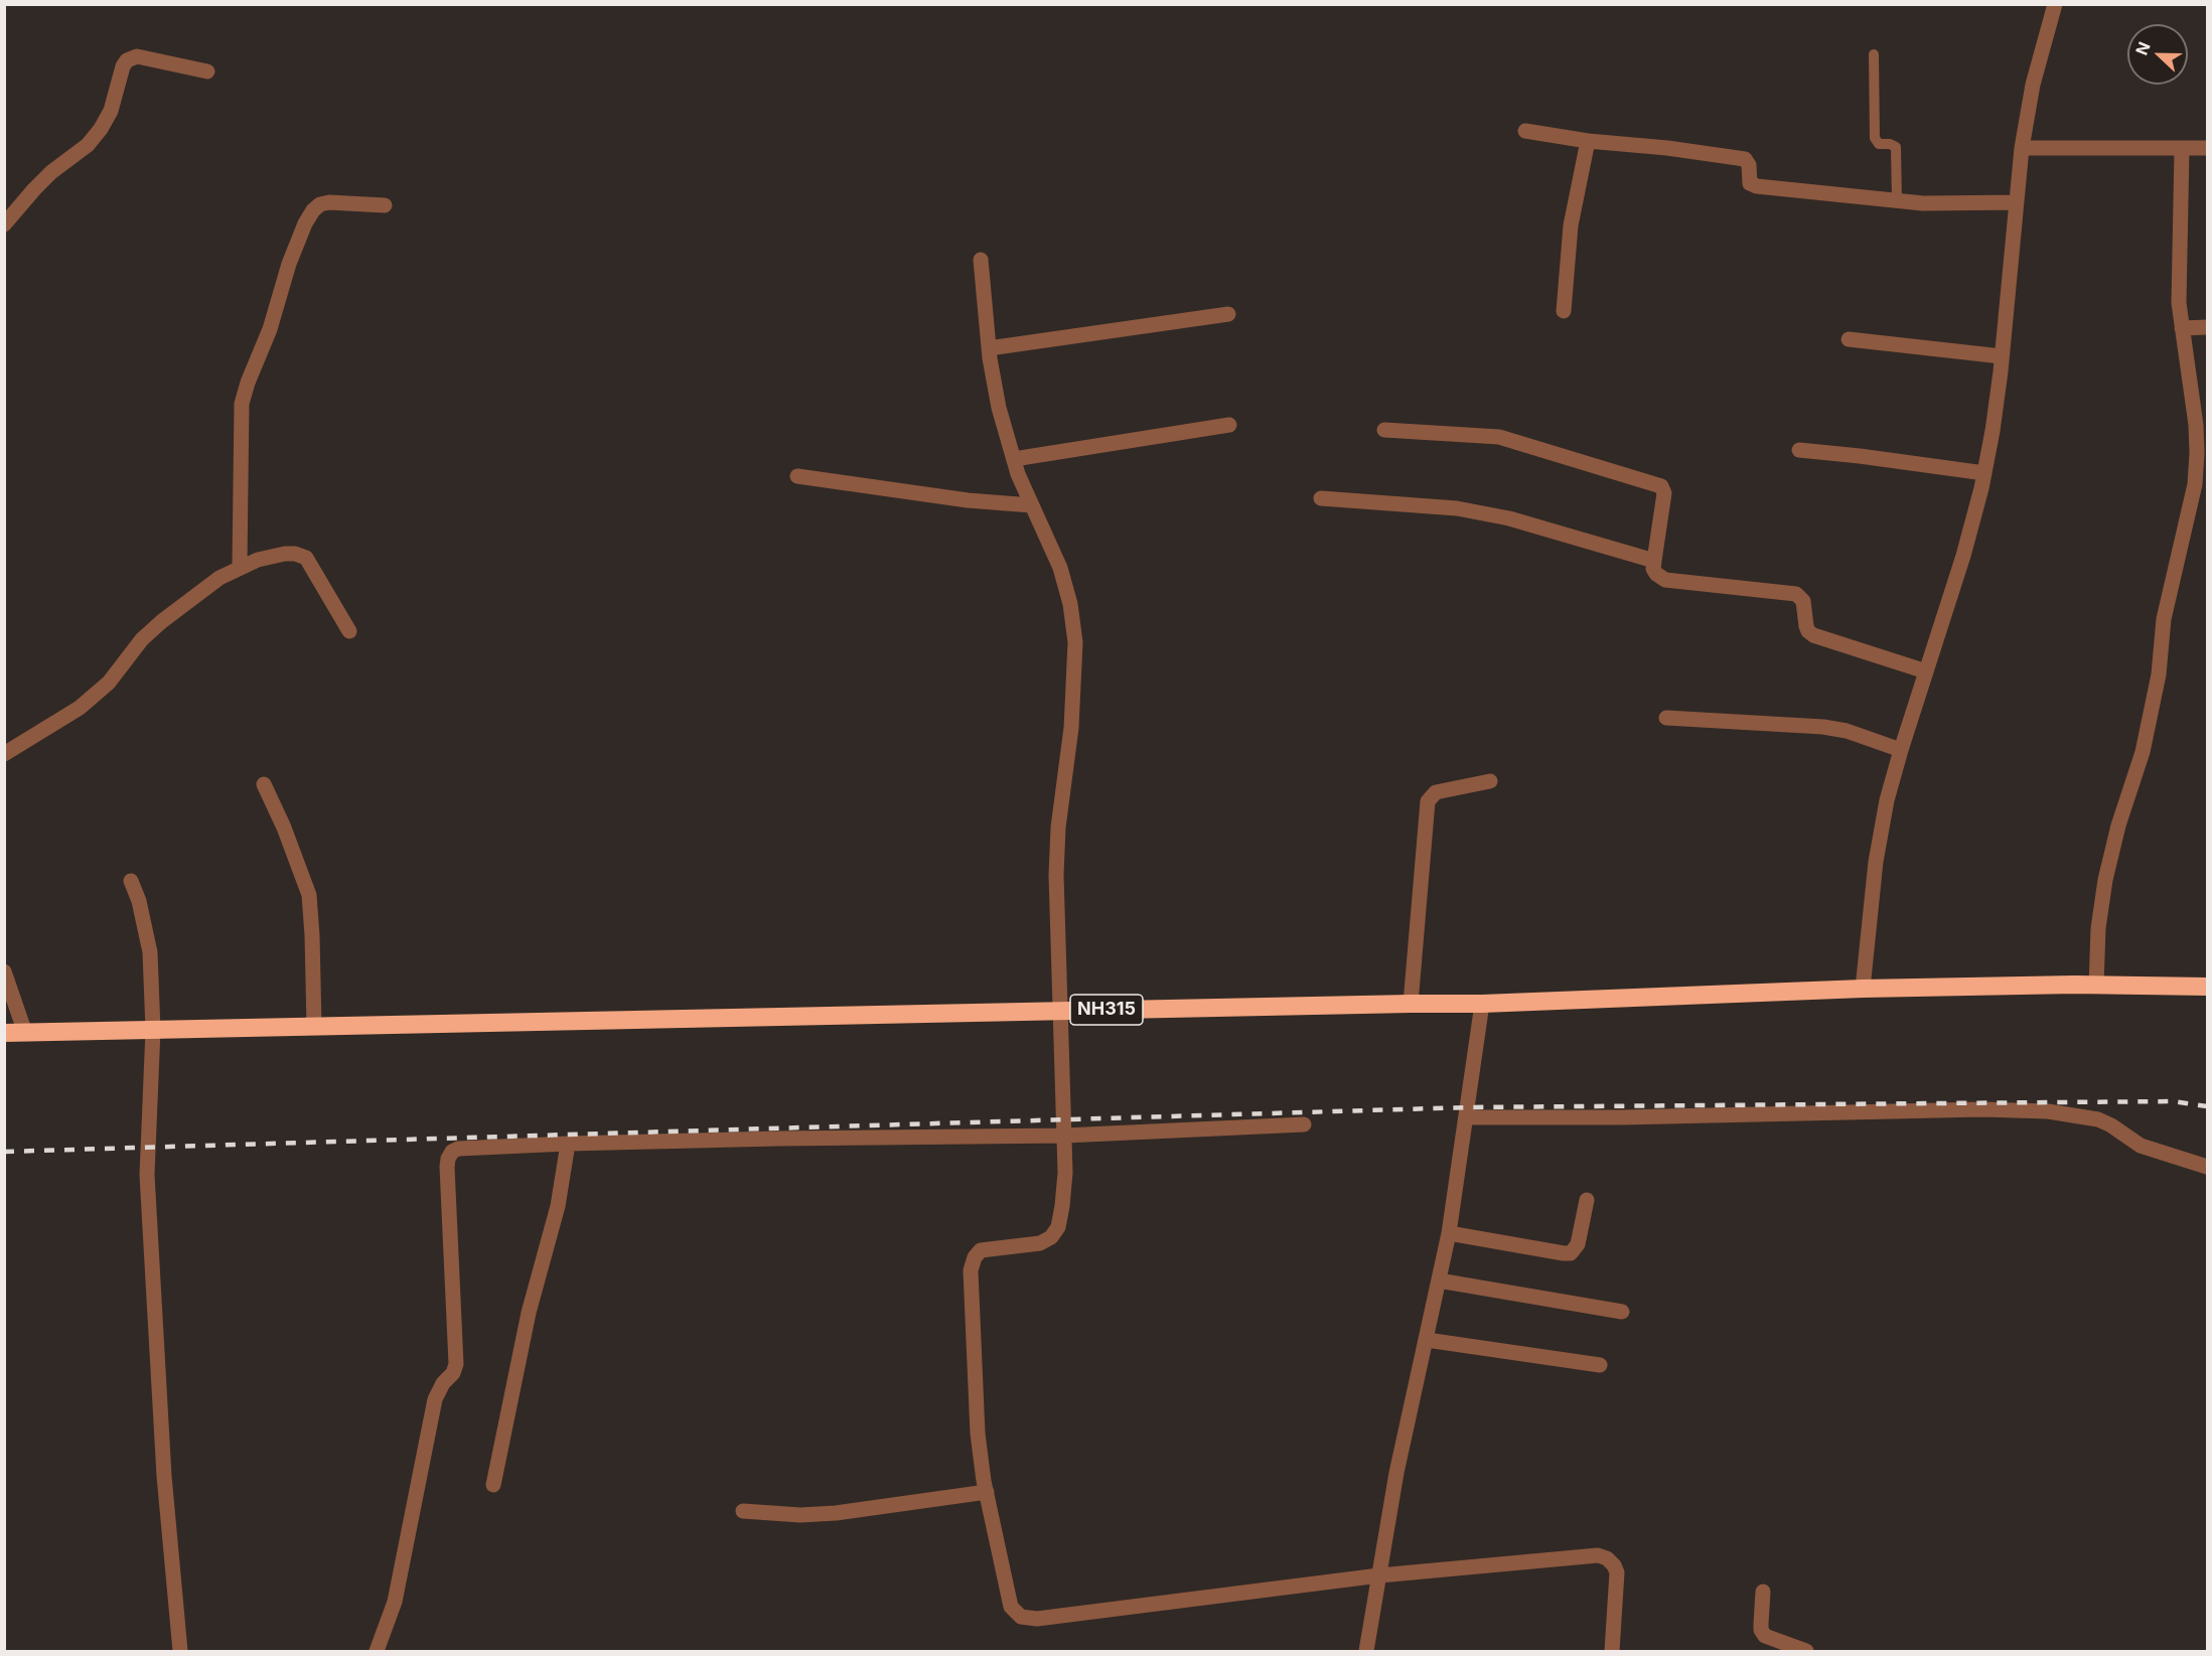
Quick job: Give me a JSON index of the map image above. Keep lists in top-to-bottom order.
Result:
{
  "streets": {
    "highway": ["NH315"]
  },
  "north": "left"
}
